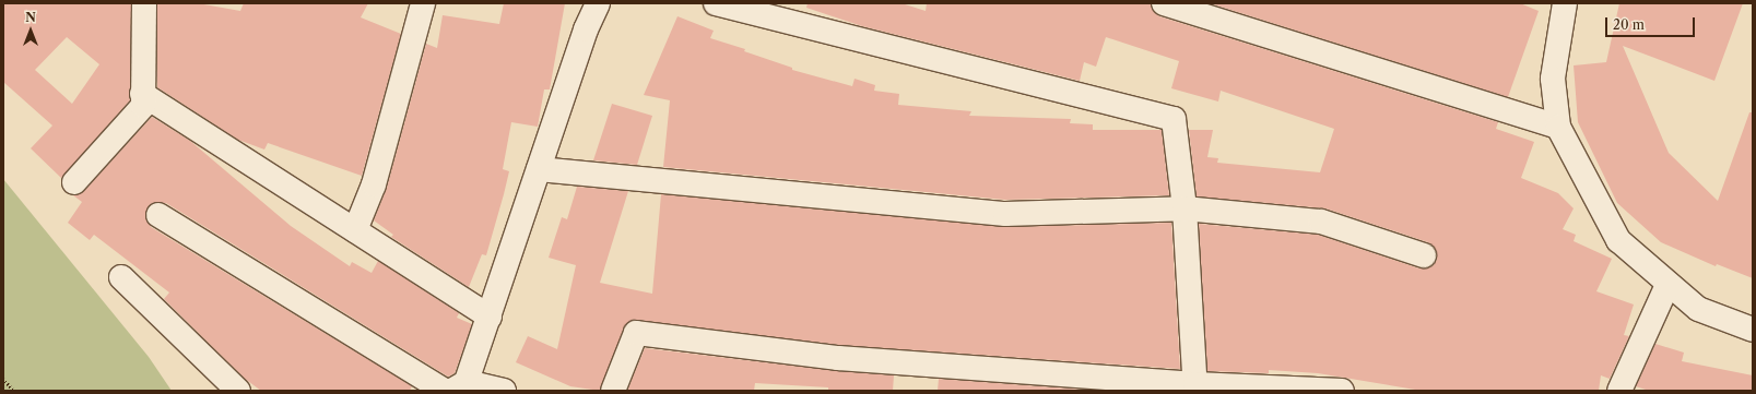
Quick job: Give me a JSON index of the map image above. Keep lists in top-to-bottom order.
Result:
{
  "scale_bar": "20 m",
  "north": "top"
}
